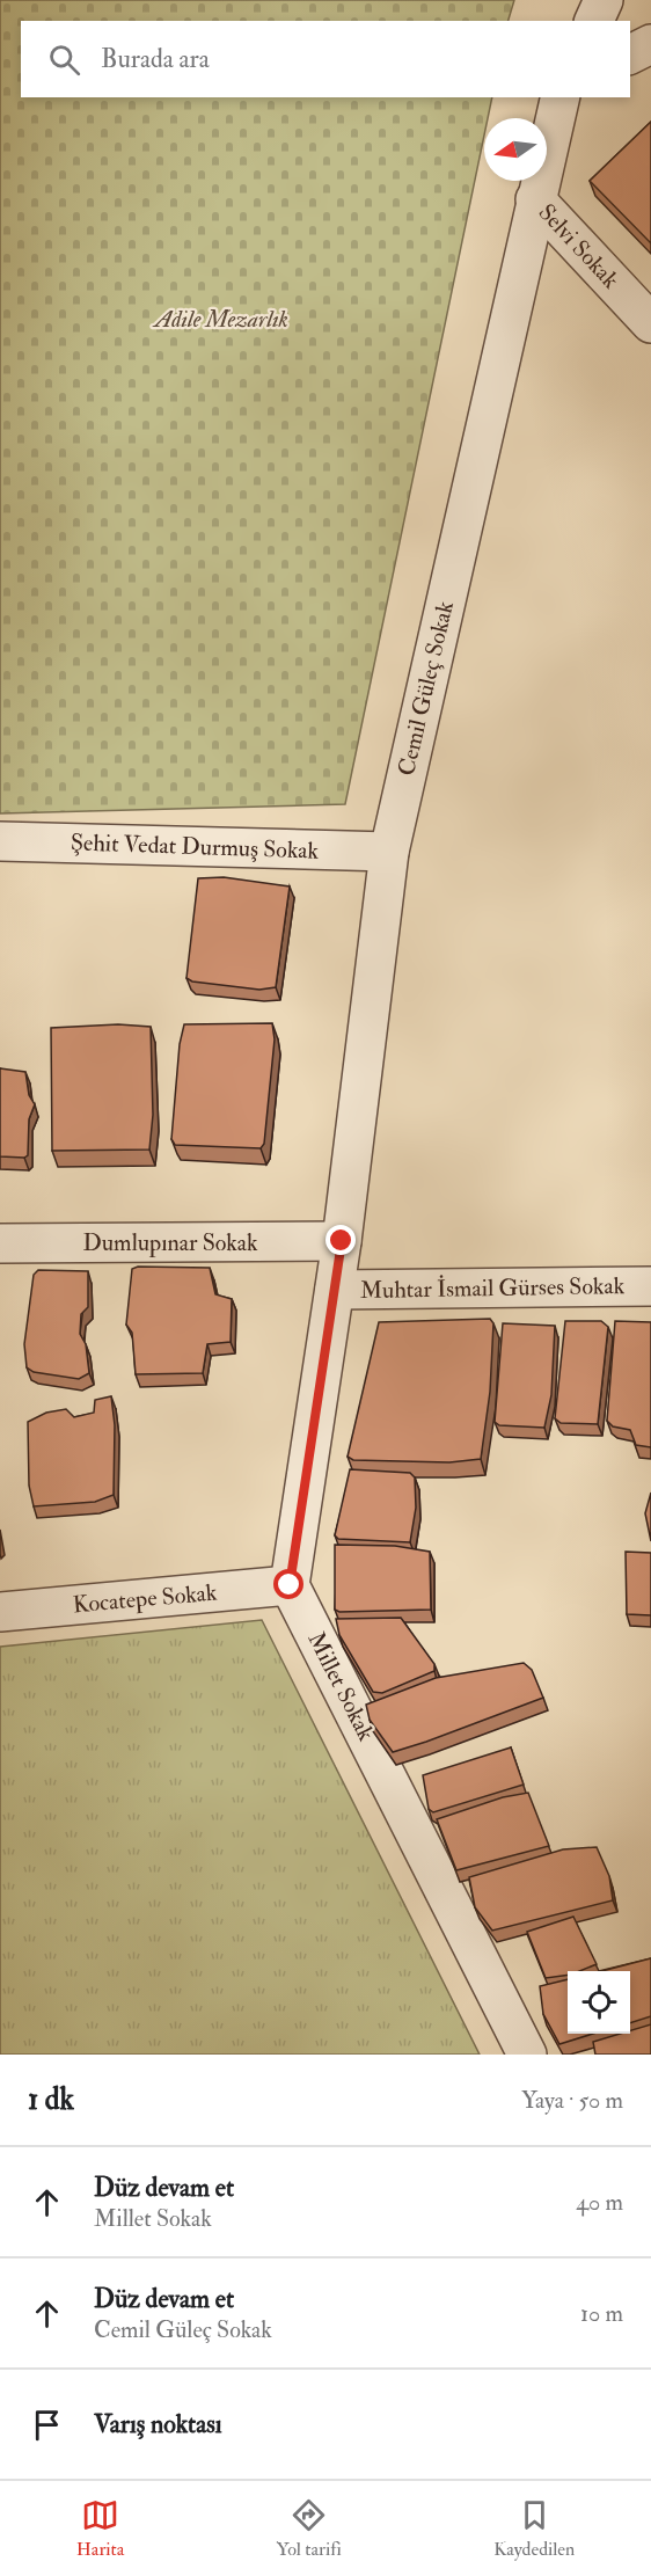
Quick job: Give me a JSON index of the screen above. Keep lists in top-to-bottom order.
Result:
{
  "streets": {
    "street": [
      "Selvi Sokak",
      "Cemil Güleç Sokak",
      "Şehit Vedat Durmuş Sokak",
      "Dumlupınar Sokak",
      "Muhtar İsmail Gürses Sokak",
      "Kocatepe Sokak",
      "Millet Sokak"
    ]
  },
  "crossings": [
    ["Selvi Sokak", "Cemil Güleç Sokak"],
    ["Cemil Güleç Sokak", "Şehit Vedat Durmuş Sokak"],
    ["Cemil Güleç Sokak", "Dumlupınar Sokak"],
    ["Cemil Güleç Sokak", "Muhtar İsmail Gürses Sokak"],
    ["Kocatepe Sokak", "Millet Sokak"]
  ],
  "parks": ["Adile Mezarlık"],
  "north": "left",
  "page": {
    "search": "Burada ara",
    "heading": ["1 dk", "Yaya · 50 m"],
    "list": [
      ["Düz devam et", "Millet Sokak", "40 m"],
      ["Düz devam et", "Cemil Güleç Sokak", "10 m"],
      "Varış noktası"
    ],
    "nav": ["Harita", "Yol tarifi", "Kaydedilen"]
  }
}
